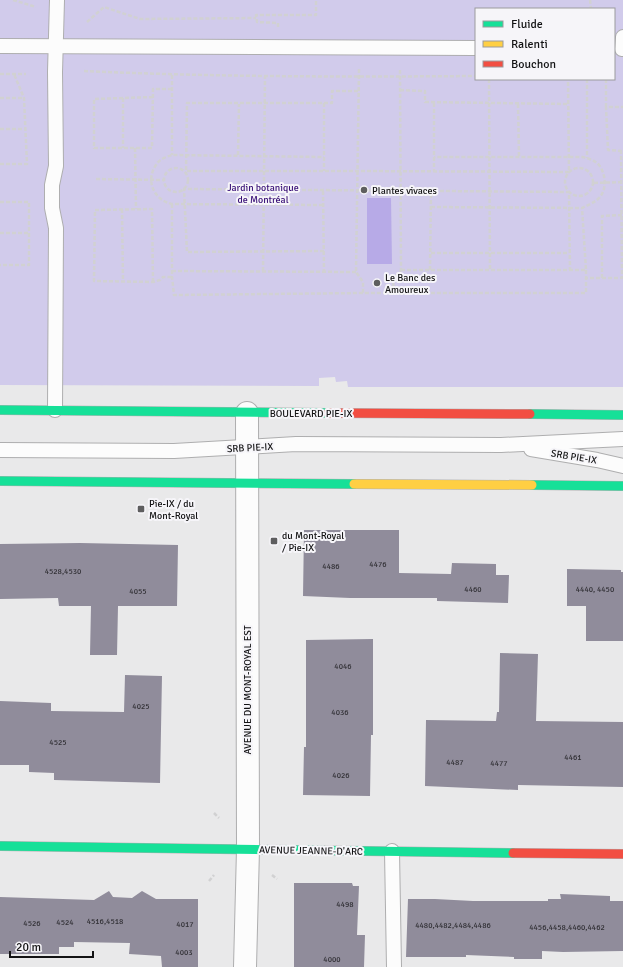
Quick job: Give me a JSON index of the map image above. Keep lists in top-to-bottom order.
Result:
{
  "streets": {
    "main road": ["BOULEVARD PIE-IX", "AVENUE JEANNE-D'ARC"],
    "street": ["AVENUE DU MONT-ROYAL EST"],
    "lane": ["SRB PIE-IX"]
  },
  "crossings": [
    ["BOULEVARD PIE-IX", "AVENUE DU MONT-ROYAL EST"],
    ["SRB PIE-IX", "AVENUE DU MONT-ROYAL EST"],
    ["AVENUE DU MONT-ROYAL EST", "AVENUE JEANNE-D'ARC"]
  ],
  "parks": ["Jardin botanique de Montréal"],
  "places": {
    "other": ["Plantes vivaces", "Le Banc des Amoureux"],
    "transit": ["Pie-IX / du Mont-Royal", "du Mont-Royal / Pie-IX"]
  },
  "house_numbers": [
    "4476",
    "4486",
    "4528,4530",
    "4460",
    "4440, 4450",
    "4055",
    "4046",
    "4025",
    "4036",
    "4525",
    "4461",
    "4487",
    "4477",
    "4026",
    "4498",
    "4516,4518",
    "4524",
    "4526",
    "4017",
    "4480,4482,4484,4486",
    "4456,4458,4460,4462",
    "4003",
    "4000"
  ],
  "legend": ["Fluide", "Ralenti", "Bouchon"],
  "scale_bar": "20 m"
}
